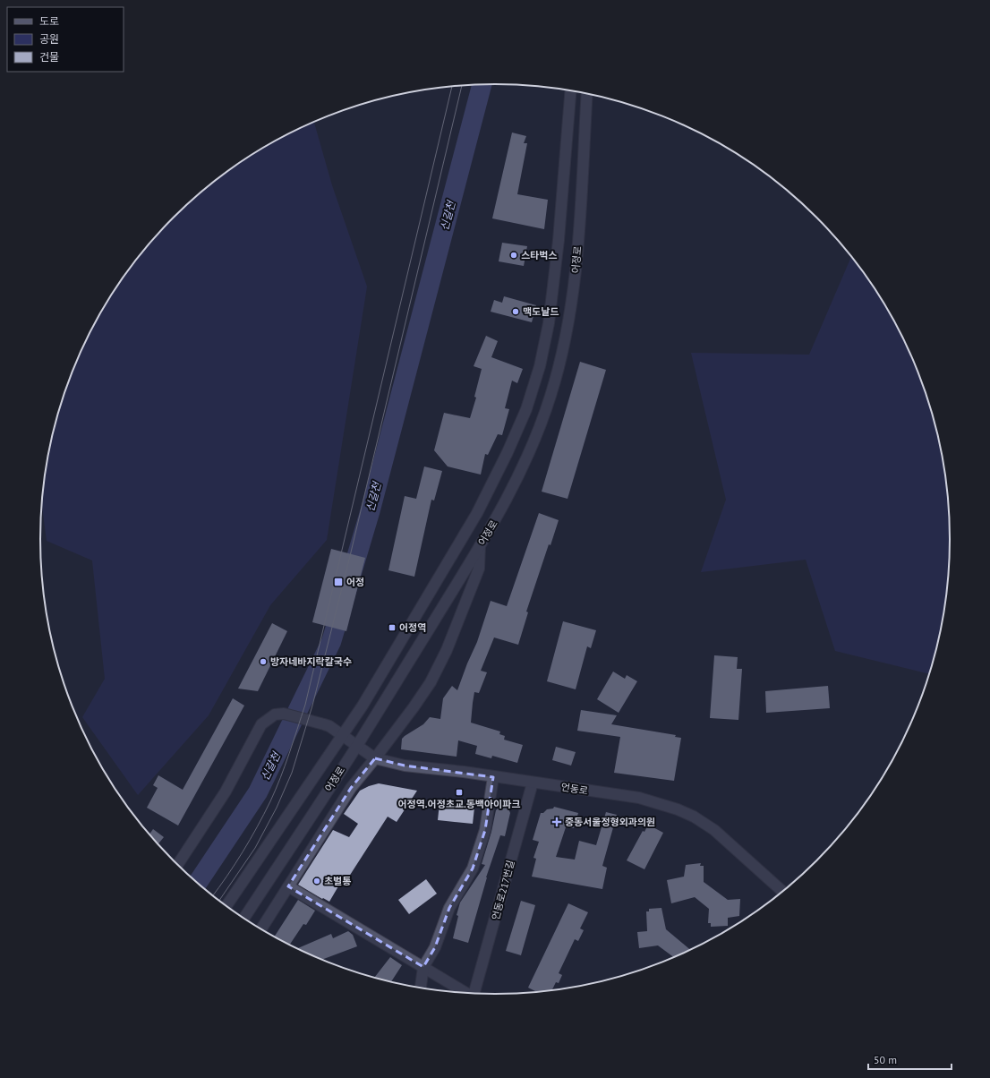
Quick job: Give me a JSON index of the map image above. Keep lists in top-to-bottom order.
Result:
{
  "streets": {
    "main road": ["어정로", "언동로", "언동로217번길"]
  },
  "crossings": [
    ["어정로", "언동로"],
    ["언동로", "언동로217번길"]
  ],
  "water": ["신갈천"],
  "places": {
    "other": [
      "스타벅스",
      "맥도날드",
      "방자네바지락칼국수",
      "초벌통"
    ],
    "transit": ["어정", "어정역", "어정역.어정초교.동백아이파크"],
    "health": ["중동서울정형외과의원"]
  },
  "legend": ["도로", "공원", "건물"],
  "scale_bar": "50 m"
}
